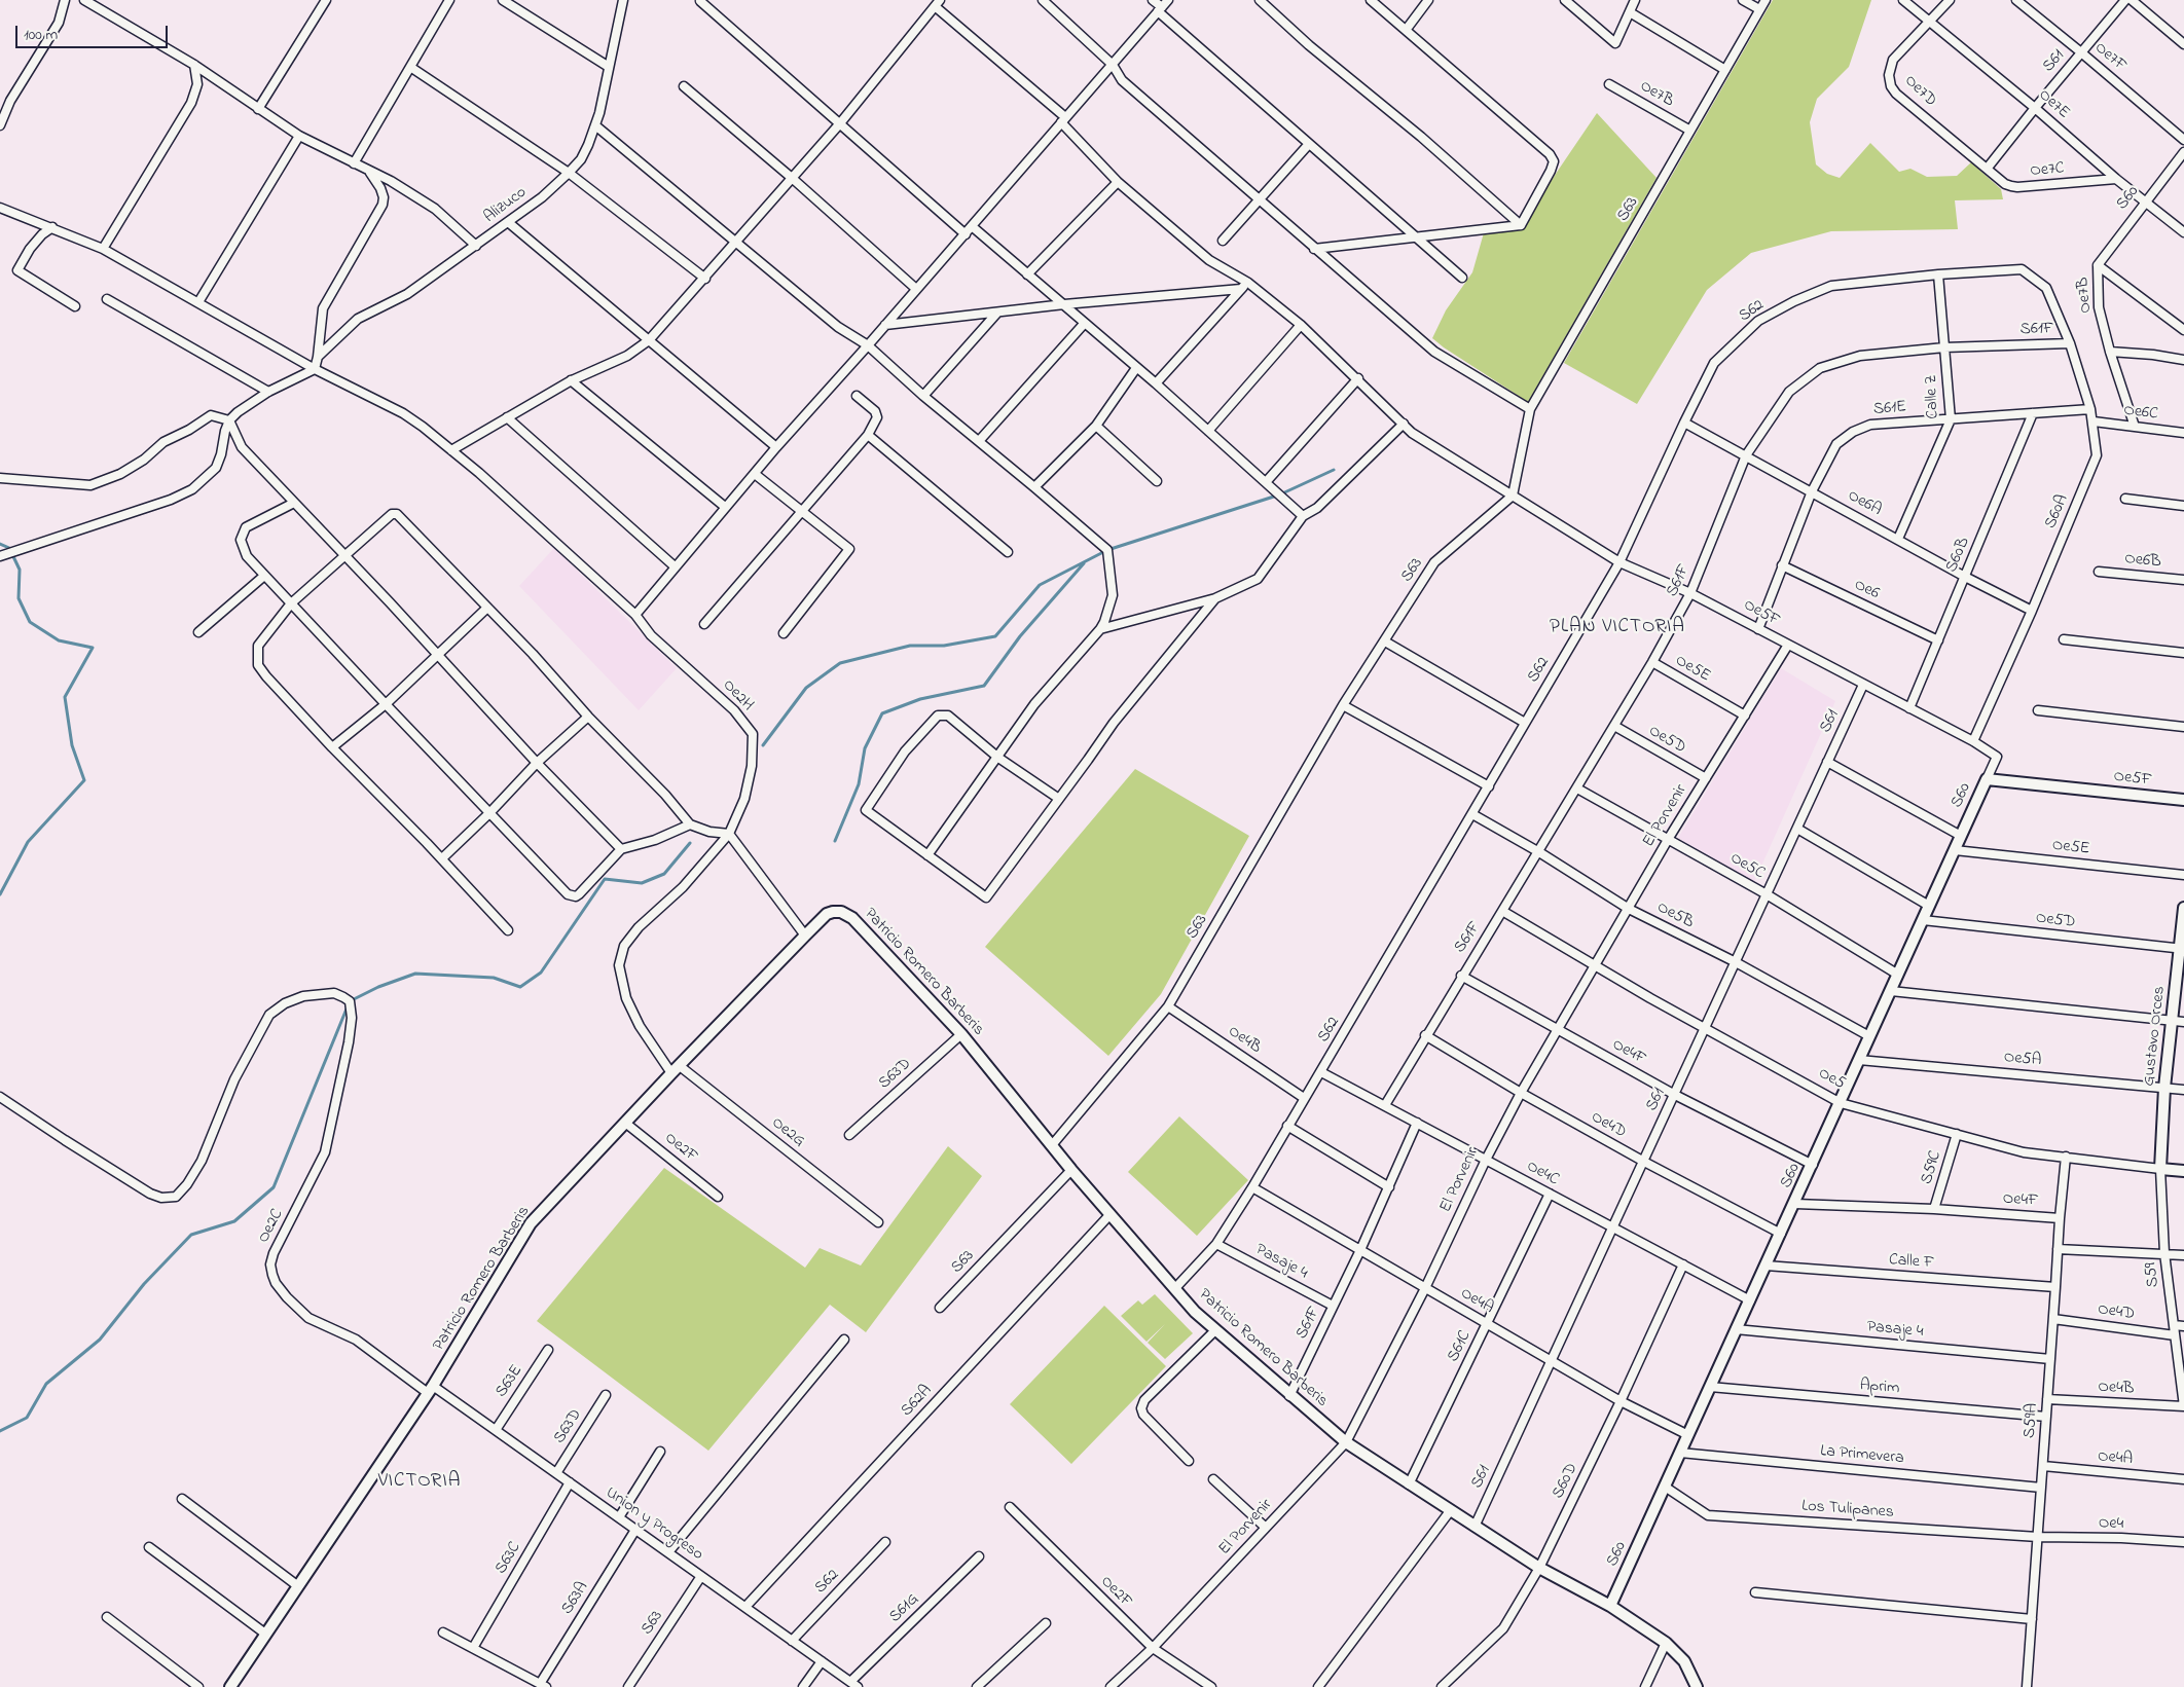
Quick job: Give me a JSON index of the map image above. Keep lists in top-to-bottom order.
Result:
{
  "streets": {
    "street": [
      "Oe7F",
      "S61",
      "Oe7D",
      "Oe7B",
      "Oe7E",
      "Oe7C",
      "S60",
      "Alizuco",
      "S63",
      "S62",
      "S61F",
      "Calle Z",
      "S61E",
      "Oe6C",
      "Oe6A",
      "S60A",
      "S60B",
      "Oe6B",
      "Oe6",
      "Oe5F",
      "Oe5E",
      "Oe2H",
      "Oe5D",
      "El Porvenir",
      "Oe5C",
      "Oe5B",
      "Patricio Romero Barberis",
      "Gustavo Orces",
      "Oe4B",
      "Oe4F",
      "Oe5A",
      "S63D",
      "Oe5",
      "Oe4D",
      "Oe2G",
      "Oe2F",
      "S59C",
      "Oe4C",
      "Oe2C",
      "Pasaje 4",
      "Calle F",
      "S59",
      "Oe4A",
      "S61C",
      "S63E",
      "Aprim",
      "S62A",
      "S59A",
      "La Primevera",
      "S60D",
      "Los Tulipanes",
      "Union y Progreso",
      "Oe4",
      "S63C",
      "S63A",
      "S61G"
    ]
  },
  "crossings": [
    ["Oe7F", "S61"],
    ["S61", "Oe7D"],
    ["S61", "Oe7E"],
    ["S61", "Oe7C"],
    ["S61", "Oe5F"],
    ["S61", "Oe5C"],
    ["S61", "Oe5B"],
    ["S61", "Patricio Romero Barberis"],
    ["S61", "Oe4F"],
    ["S61", "Oe5"],
    ["S61", "Oe4D"],
    ["S61", "Oe4C"],
    ["S61", "Oe4A"],
    ["Oe7D", "Oe7E"],
    ["Oe7D", "Oe7C"],
    ["Oe7B", "S60"],
    ["Oe7B", "S63"],
    ["Oe7B", "Oe6C"],
    ["Oe7E", "Oe7C"],
    ["Oe7E", "S60"],
    ["S60", "Oe5F"],
    ["S60", "Oe5E"],
    ["S60", "Oe5D"],
    ["S60", "Oe5C"],
    ["S60", "Oe5B"],
    ["S60", "Patricio Romero Barberis"],
    ["S60", "Oe4F"],
    ["S60", "Oe5A"],
    ["S60", "Oe5"],
    ["S60", "Oe4D"],
    ["S60", "Oe4C"],
    ["S60", "Pasaje 4"],
    ["S60", "Calle F"],
    ["S60", "Oe4A"],
    ["S60", "Aprim"],
    ["S60", "La Primevera"],
    ["S60", "Los Tulipanes"],
    ["S63", "Oe5F"],
    ["S63", "Patricio Romero Barberis"],
    ["S63", "Oe4B"],
    ["S63", "Union y Progreso"],
    ["S62", "Calle Z"],
    ["S62", "Oe6A"],
    ["S62", "S60A"],
    ["S62", "Oe5F"],
    ["S62", "Oe5B"],
    ["S62", "Patricio Romero Barberis"],
    ["S62", "Oe4B"],
    ["S62", "Oe4C"],
    ["S62", "Pasaje 4"],
    ["S62", "Oe4A"],
    ["S62", "Union y Progreso"],
    ["S61F", "Calle Z"],
    ["S61F", "Oe6A"],
    ["S61F", "S60A"],
    ["S61F", "Oe5F"],
    ["S61F", "Oe5E"],
    ["S61F", "Oe5D"],
    ["S61F", "Oe5C"],
    ["S61F", "Oe5B"],
    ["S61F", "Patricio Romero Barberis"],
    ["S61F", "Oe4F"],
    ["S61F", "Oe5"],
    ["S61F", "Oe4D"],
    ["S61F", "Oe4C"],
    ["S61F", "Pasaje 4"],
    ["S61F", "Oe4A"],
    ["Calle Z", "S61E"],
    ["Calle Z", "Oe6A"],
    ["S61E", "Oe6A"],
    ["S61E", "S60A"],
    ["S61E", "S60B"],
    ["S61E", "Oe6"],
    ["S61E", "Oe5F"],
    ["Oe6C", "S60A"],
    ["Oe6A", "S60A"],
    ["Oe6A", "S60B"],
    ["S60A", "Oe5F"],
    ["S60B", "Oe6"],
    ["S60B", "Oe5F"],
    ["Oe5F", "El Porvenir"],
    ["Oe5E", "El Porvenir"],
    ["Oe2H", "Patricio Romero Barberis"],
    ["Oe2H", "Oe2G"],
    ["Oe5D", "El Porvenir"],
    ["Oe5D", "Gustavo Orces"],
    ["El Porvenir", "Oe5C"],
    ["El Porvenir", "Oe5B"],
    ["El Porvenir", "Patricio Romero Barberis"],
    ["El Porvenir", "Oe4F"],
    ["El Porvenir", "Oe5"],
    ["El Porvenir", "Oe4D"],
    ["El Porvenir", "Oe2F"],
    ["El Porvenir", "Oe4C"],
    ["El Porvenir", "Oe4A"],
    ["Patricio Romero Barberis", "S63D"],
    ["Patricio Romero Barberis", "Oe2G"],
    ["Patricio Romero Barberis", "Oe2F"],
    ["Patricio Romero Barberis", "Oe2C"],
    ["Patricio Romero Barberis", "S61C"],
    ["Patricio Romero Barberis", "S62A"],
    ["Patricio Romero Barberis", "S60D"],
    ["Patricio Romero Barberis", "Union y Progreso"],
    ["Gustavo Orces", "Oe5A"],
    ["Gustavo Orces", "Oe5"],
    ["Gustavo Orces", "S59"],
    ["Oe4B", "S59"],
    ["Oe4B", "S59A"],
    ["Oe4F", "S59C"],
    ["Oe4F", "S59A"],
    ["S63D", "Union y Progreso"],
    ["Oe5", "S59C"],
    ["Oe5", "S59"],
    ["Oe5", "S59A"],
    ["Oe4D", "S59"],
    ["Oe4D", "S59A"],
    ["Oe4C", "S61C"],
    ["Oe4C", "S60D"],
    ["Oe2C", "Union y Progreso"],
    ["Pasaje 4", "S59A"],
    ["Calle F", "S59A"],
    ["Oe4A", "S61C"],
    ["Oe4A", "S59A"],
    ["Oe4A", "S60D"],
    ["S63E", "Union y Progreso"],
    ["Aprim", "S59A"],
    ["S62A", "Union y Progreso"],
    ["S59A", "La Primevera"],
    ["S59A", "Los Tulipanes"],
    ["S59A", "Oe4"],
    ["Los Tulipanes", "Oe4"],
    ["Union y Progreso", "S63C"],
    ["Union y Progreso", "S63A"],
    ["Union y Progreso", "S61G"]
  ],
  "districts": ["PLAN VICTORIA", "VICTORIA"],
  "scale_bar": "100 m"
}
